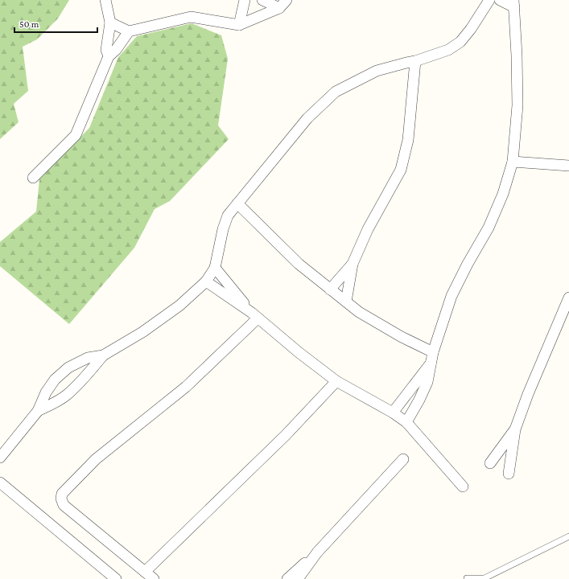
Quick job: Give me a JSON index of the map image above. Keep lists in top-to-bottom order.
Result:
{
  "scale_bar": "50 m"
}
